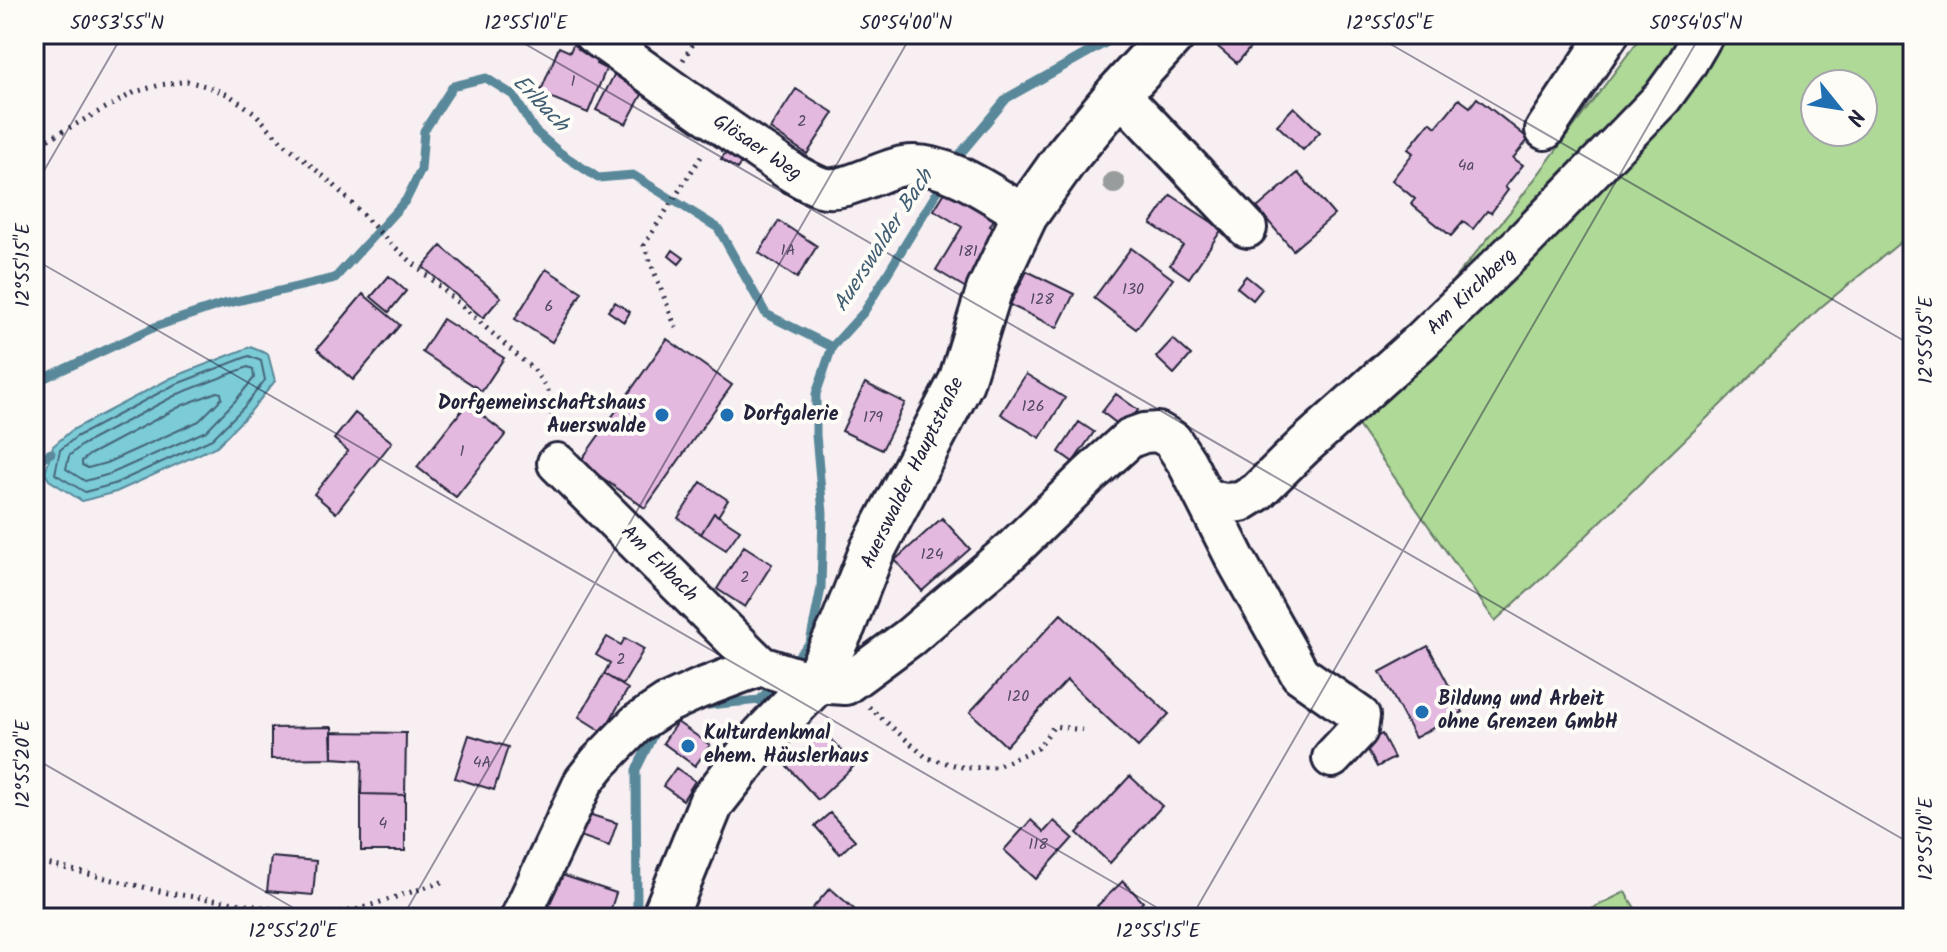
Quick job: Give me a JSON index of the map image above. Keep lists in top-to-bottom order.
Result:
{
  "streets": {
    "main road": ["Auerswalder Hauptstraße"],
    "street": ["Glösaer Weg", "Am Kirchberg", "Am Erlbach"]
  },
  "crossings": [
    ["Glösaer Weg", "Auerswalder Hauptstraße"],
    ["Auerswalder Hauptstraße", "Am Erlbach"]
  ],
  "water": ["Erlbach", "Auerswalder Bach"],
  "places": [
    "Dorfgemeinschaftshaus Auerswalde",
    "Dorfgalerie",
    "Bildung und Arbeit ohne Grenzen GmbH",
    "Kulturdenkmal ehem. Häuslerhaus"
  ],
  "house_numbers": [
    "1",
    "2",
    "4a",
    "1A",
    "181",
    "130",
    "128",
    "6",
    "126",
    "179",
    "1",
    "124",
    "2",
    "2",
    "120",
    "4A",
    "4",
    "118"
  ],
  "north": "bottom right",
  "coordinates": [
    "50°53'55\"N",
    "12°55'10\"E",
    "50°54'00\"N",
    "12°55'05\"E",
    "50°54'05\"N",
    "12°55'15\"E",
    "12°55'20\"E"
  ]
}
